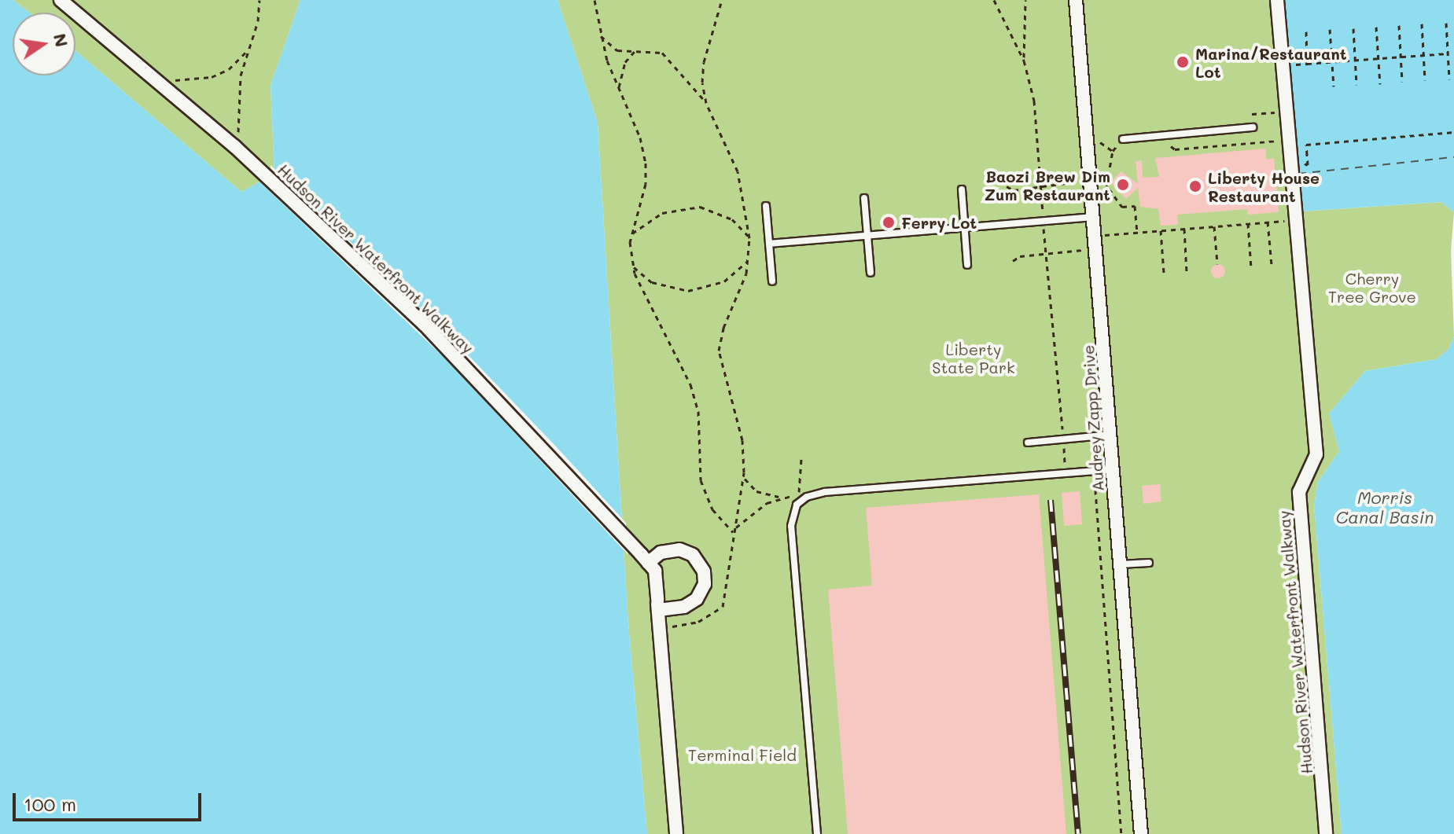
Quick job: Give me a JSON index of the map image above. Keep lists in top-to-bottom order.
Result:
{
  "streets": {
    "street": ["Hudson River Waterfront Walkway", "Audrey Zapp Drive"]
  },
  "water": ["Morris Canal Basin"],
  "parks": ["Cherry Tree Grove", "Liberty State Park", "Terminal Field"],
  "places": [
    "Marina/Restaurant Lot",
    "Baozi Brew Dim Zum Restaurant",
    "Liberty House Restaurant",
    "Ferry Lot"
  ],
  "scale_bar": "100 m",
  "north": "right"
}
